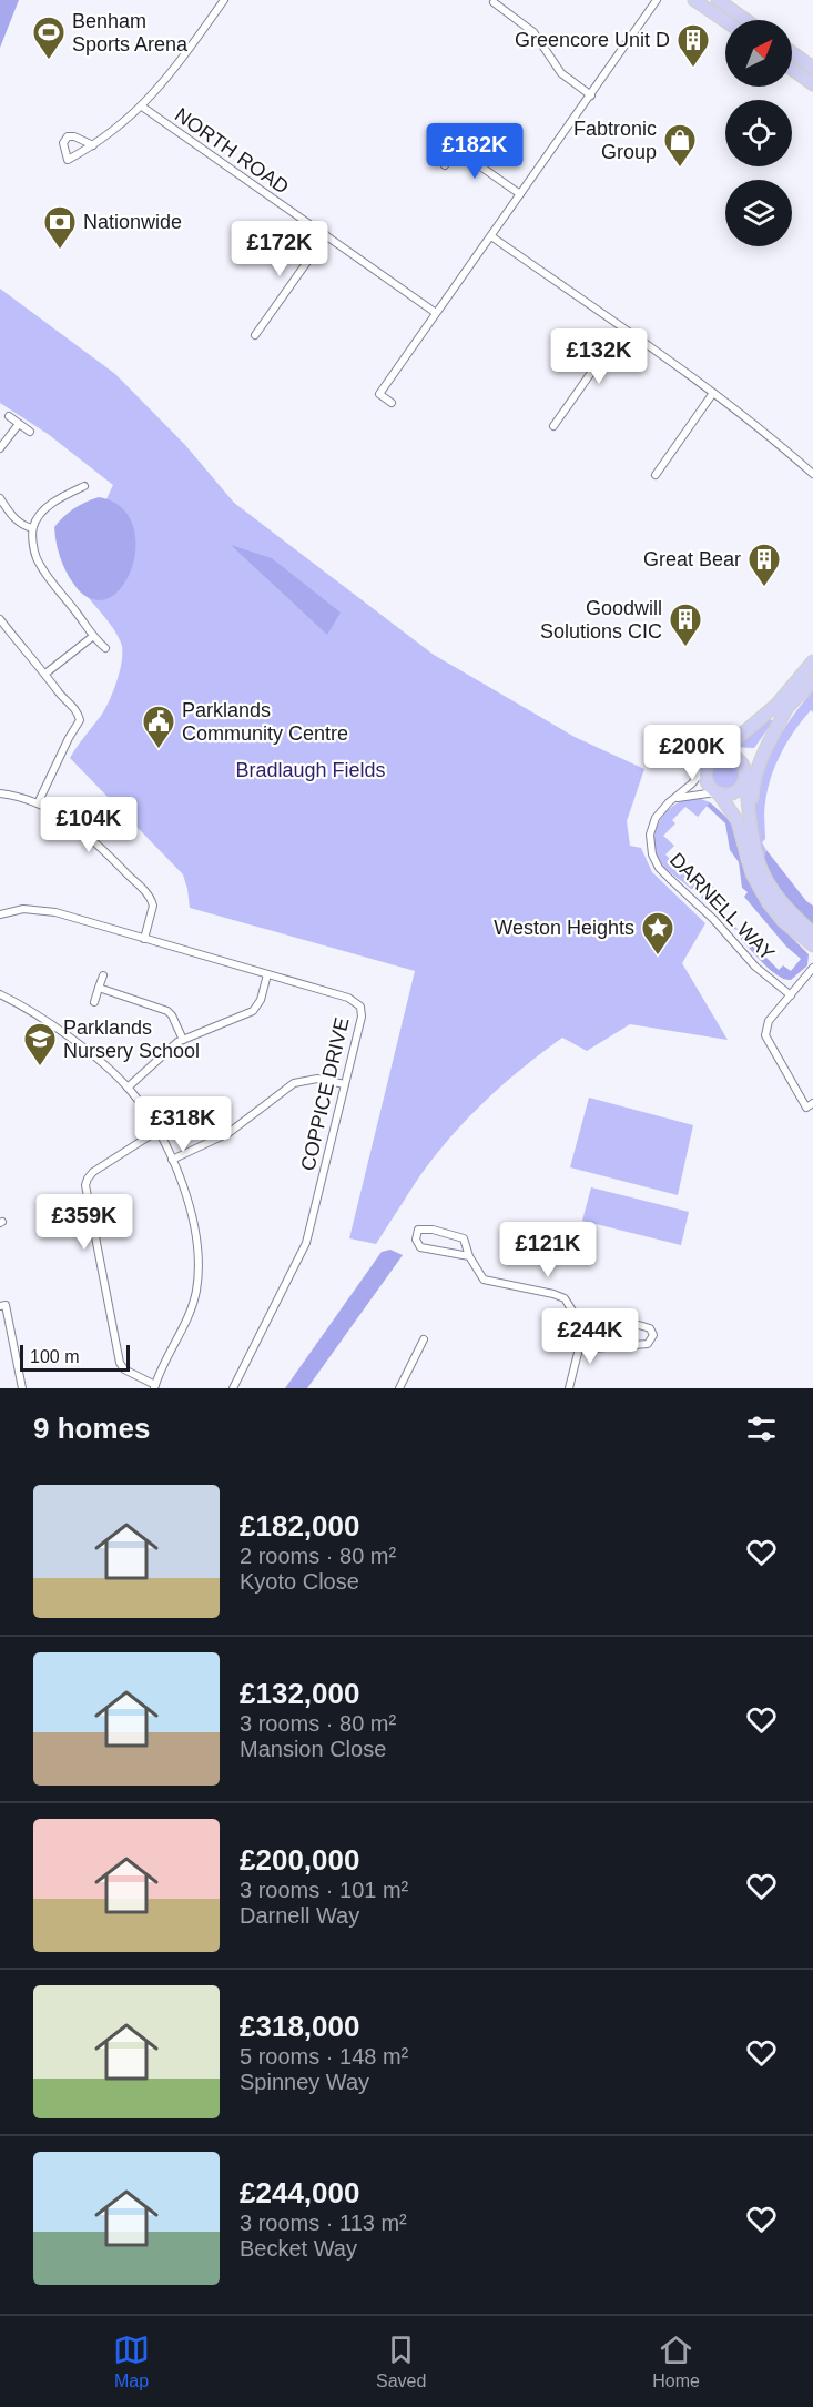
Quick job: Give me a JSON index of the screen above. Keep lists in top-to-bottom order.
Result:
{
  "streets": {
    "street": ["NORTH ROAD", "DARNELL WAY", "COPPICE DRIVE"]
  },
  "parks": ["Bradlaugh Fields"],
  "places": {
    "sports": ["Benham Sports Arena"],
    "building": ["Greencore Unit D", "Great Bear", "Goodwill Solutions CIC"],
    "shop": ["Fabtronic Group"],
    "bank": ["Nationwide"],
    "public building": ["Parklands Community Centre"],
    "place": ["Weston Heights"],
    "school or university": ["Parklands Nursery School"]
  },
  "scale_bar": "100 m",
  "north": "top right",
  "page": {
    "price": [
      "£182K",
      "£172K",
      "£132K",
      "£200K",
      "£104K",
      "£318K",
      "£359K",
      "£121K",
      "£244K"
    ],
    "scale": "100 m",
    "heading": "9 homes",
    "list": [
      {
        "name": "£182,000",
        "note": "2 rooms · 80 m² · Kyoto Close"
      },
      {
        "name": "£132,000",
        "note": "3 rooms · 80 m² · Mansion Close"
      },
      {
        "name": "£200,000",
        "note": "3 rooms · 101 m² · Darnell Way"
      },
      {
        "name": "£318,000",
        "note": "5 rooms · 148 m² · Spinney Way"
      },
      {
        "name": "£244,000",
        "note": "3 rooms · 113 m² · Becket Way"
      }
    ],
    "tabs": ["Map", "Saved", "Home"]
  }
}
